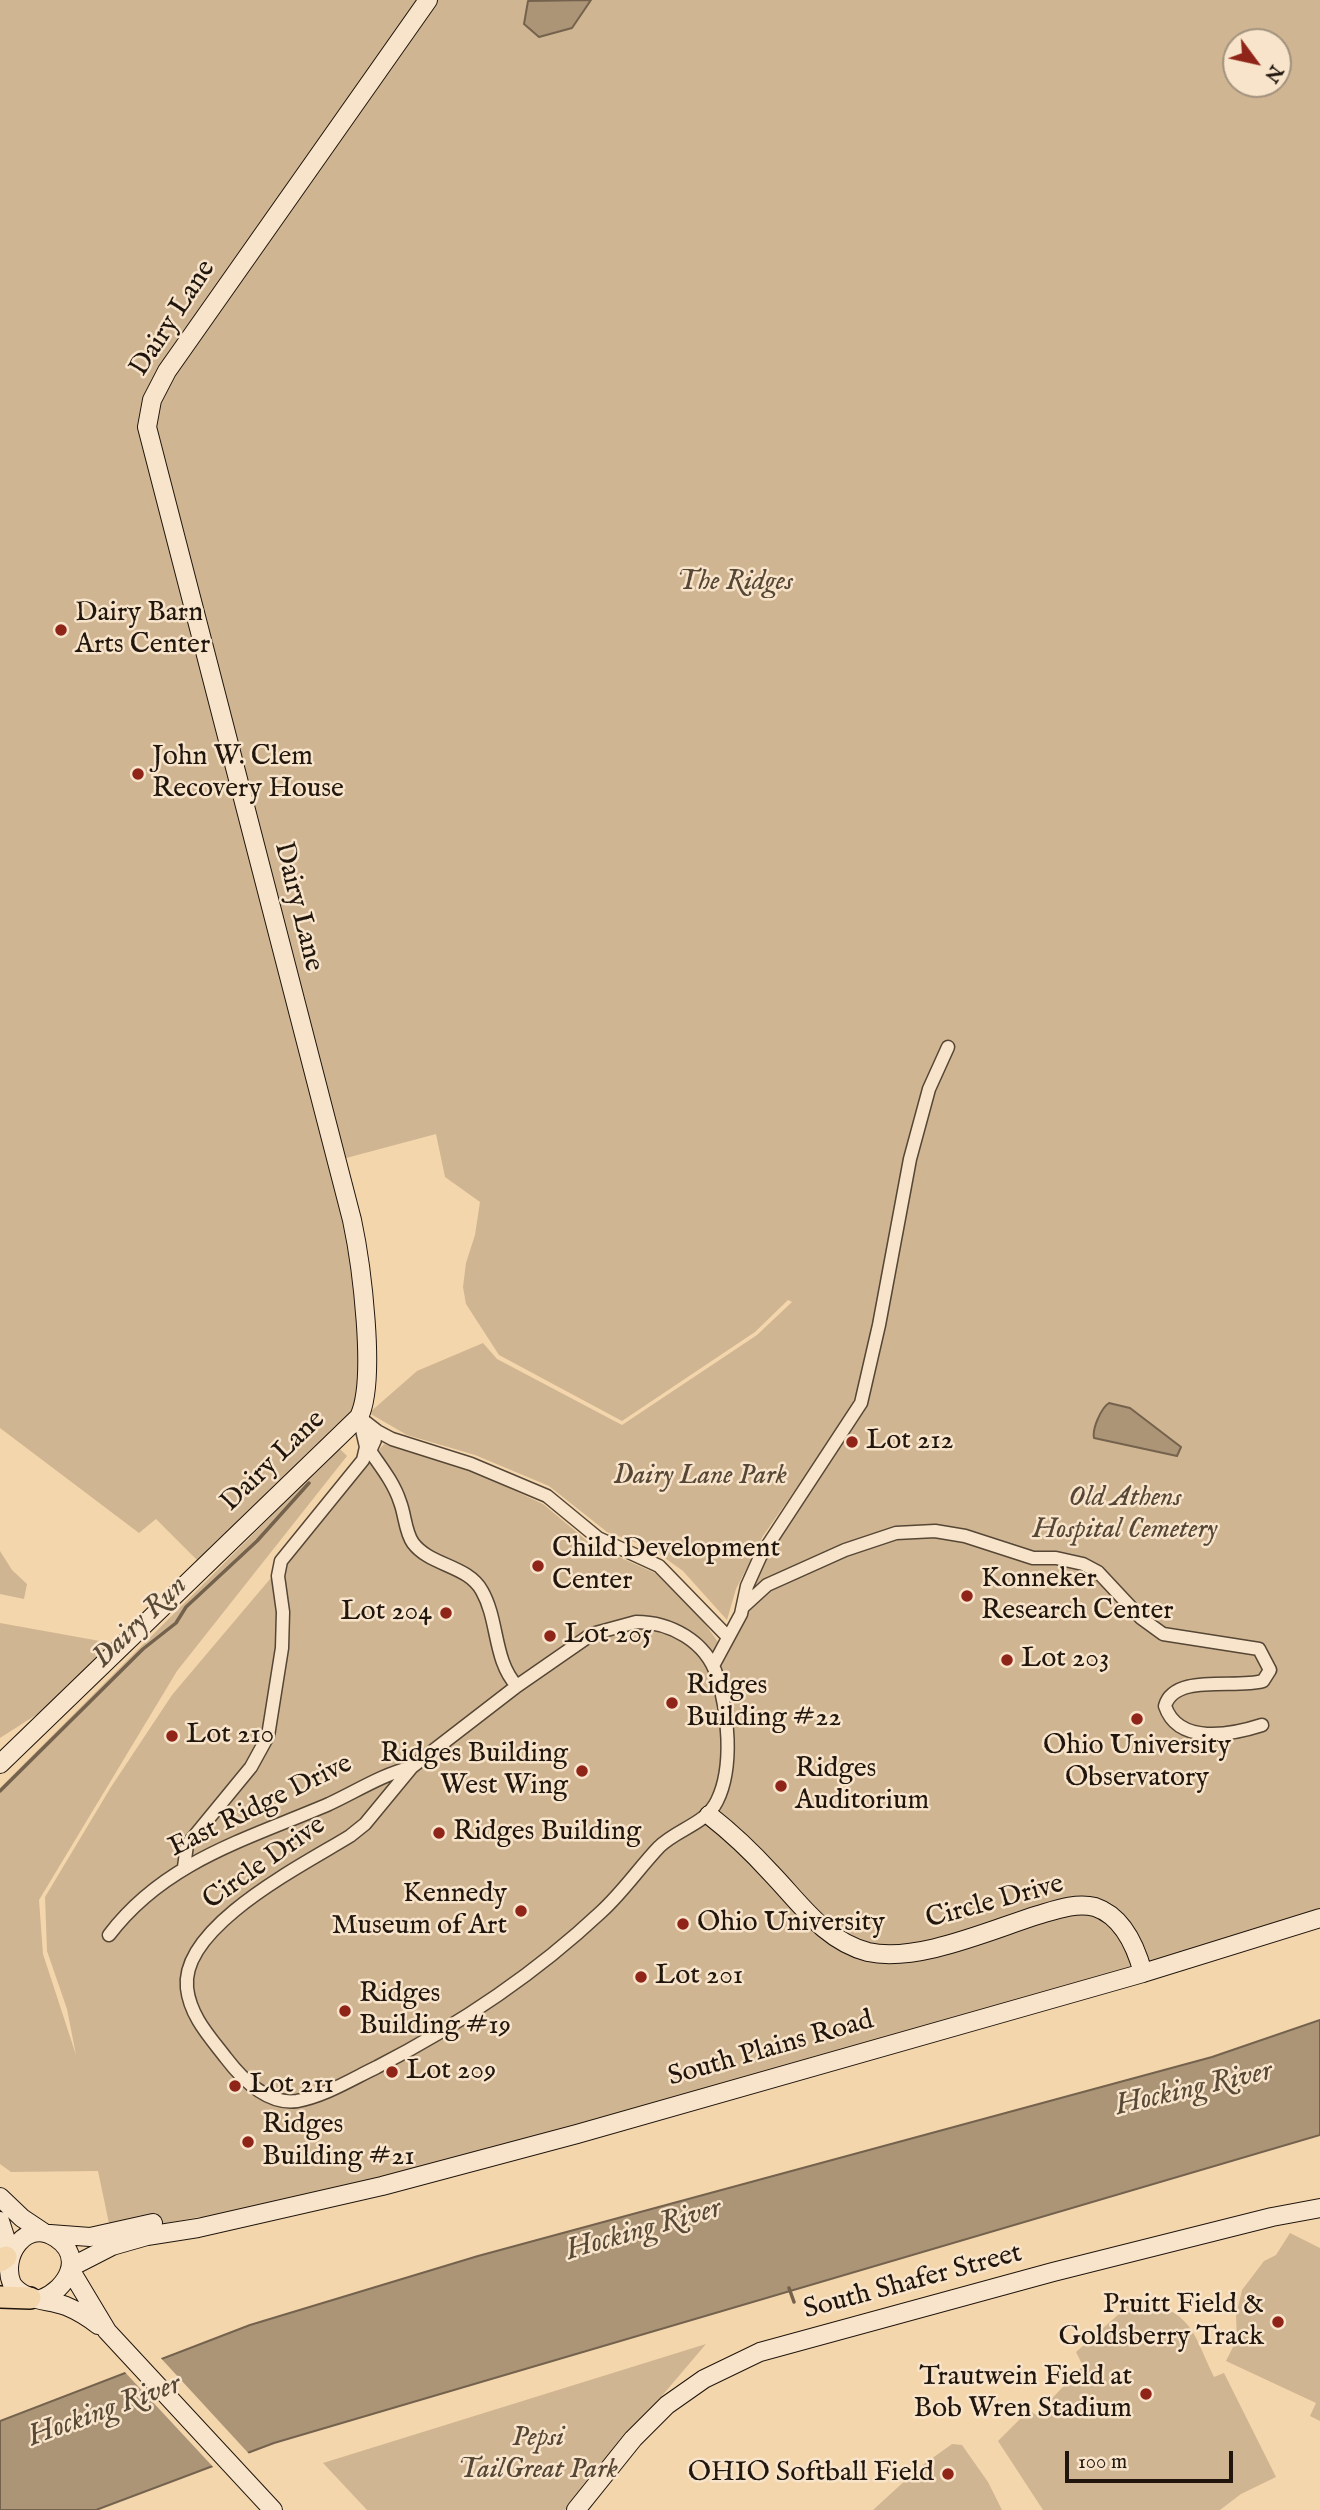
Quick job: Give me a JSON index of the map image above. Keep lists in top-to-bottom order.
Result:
{
  "streets": {
    "street": [
      "Dairy Lane",
      "East Ridge Drive",
      "Circle Drive",
      "South Plains Road",
      "South Shafer Street"
    ]
  },
  "crossings": [
    ["East Ridge Drive", "Circle Drive"],
    ["Circle Drive", "South Plains Road"]
  ],
  "water": ["Dairy Run", "Hocking River"],
  "parks": [
    "The Ridges",
    "Dairy Lane Park",
    "Old Athens Hospital Cemetery",
    "Pepsi TailGreat Park"
  ],
  "places": [
    "Dairy Barn Arts Center",
    "John W. Clem Recovery House",
    "Lot 212",
    "Child Development Center",
    "Konneker Research Center",
    "Lot 204",
    "Lot 205",
    "Lot 203",
    "Ridges Building #22",
    "Ohio University Observatory",
    "Lot 210",
    "Ridges Building West Wing",
    "Ridges Auditorium",
    "Ridges Building",
    "Kennedy Museum of Art",
    "Ohio University",
    "Lot 201",
    "Ridges Building #19",
    "Lot 209",
    "Lot 211",
    "Ridges Building #21",
    "Pruitt Field & Goldsberry Track",
    "Trautwein Field at Bob Wren Stadium",
    "OHIO Softball Field"
  ],
  "scale_bar": "100 m",
  "north": "bottom right"
}
